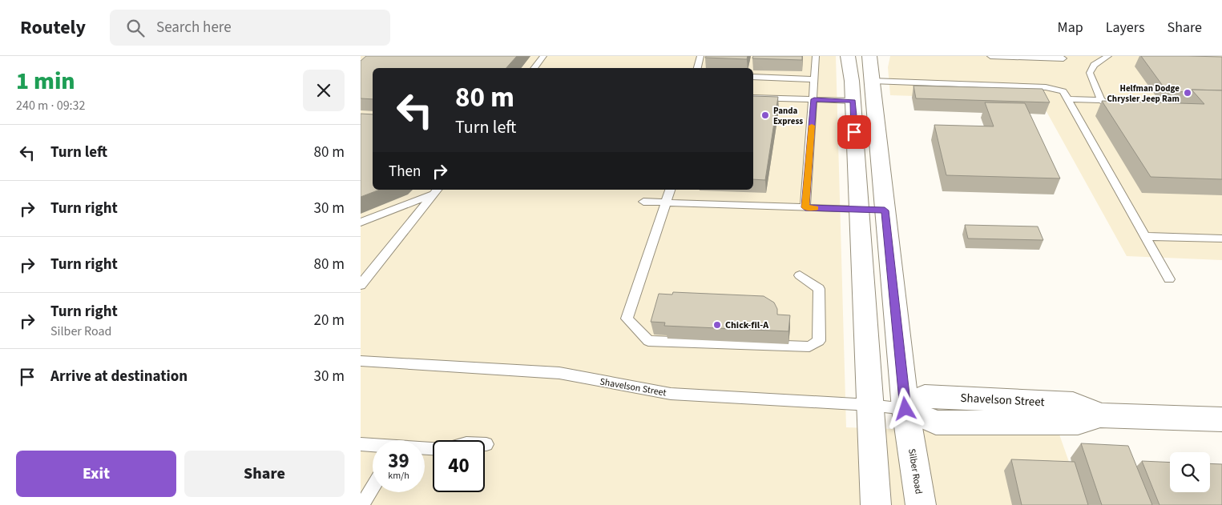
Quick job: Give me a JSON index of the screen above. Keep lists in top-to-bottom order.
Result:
{
  "streets": {
    "street": ["Shavelson Street", "Silber Road"]
  },
  "crossings": [
    ["Shavelson Street", "Silber Road"]
  ],
  "places": ["Helfman Dodge Chrysler Jeep Ram", "Panda Express", "Chick-fil-A"],
  "page": {
    "header": "Routely",
    "search": "Search here",
    "nav": ["Map", "Layers", "Share"],
    "heading": ["1 min", "240 m · 09:32"],
    "turn": ["80 m", "Turn left"],
    "list": [
      {
        "name": "Turn left",
        "value": "80 m"
      },
      {
        "name": "Turn right",
        "value": "30 m"
      },
      {
        "name": "Turn right",
        "value": "80 m"
      },
      {
        "name": "Turn right",
        "note": "Silber Road",
        "value": "20 m"
      },
      {
        "name": "Arrive at destination",
        "value": "30 m"
      }
    ],
    "then": "Then",
    "speed": "39 km/h",
    "limit": "40",
    "buttons": ["Exit", "Share"]
  }
}
